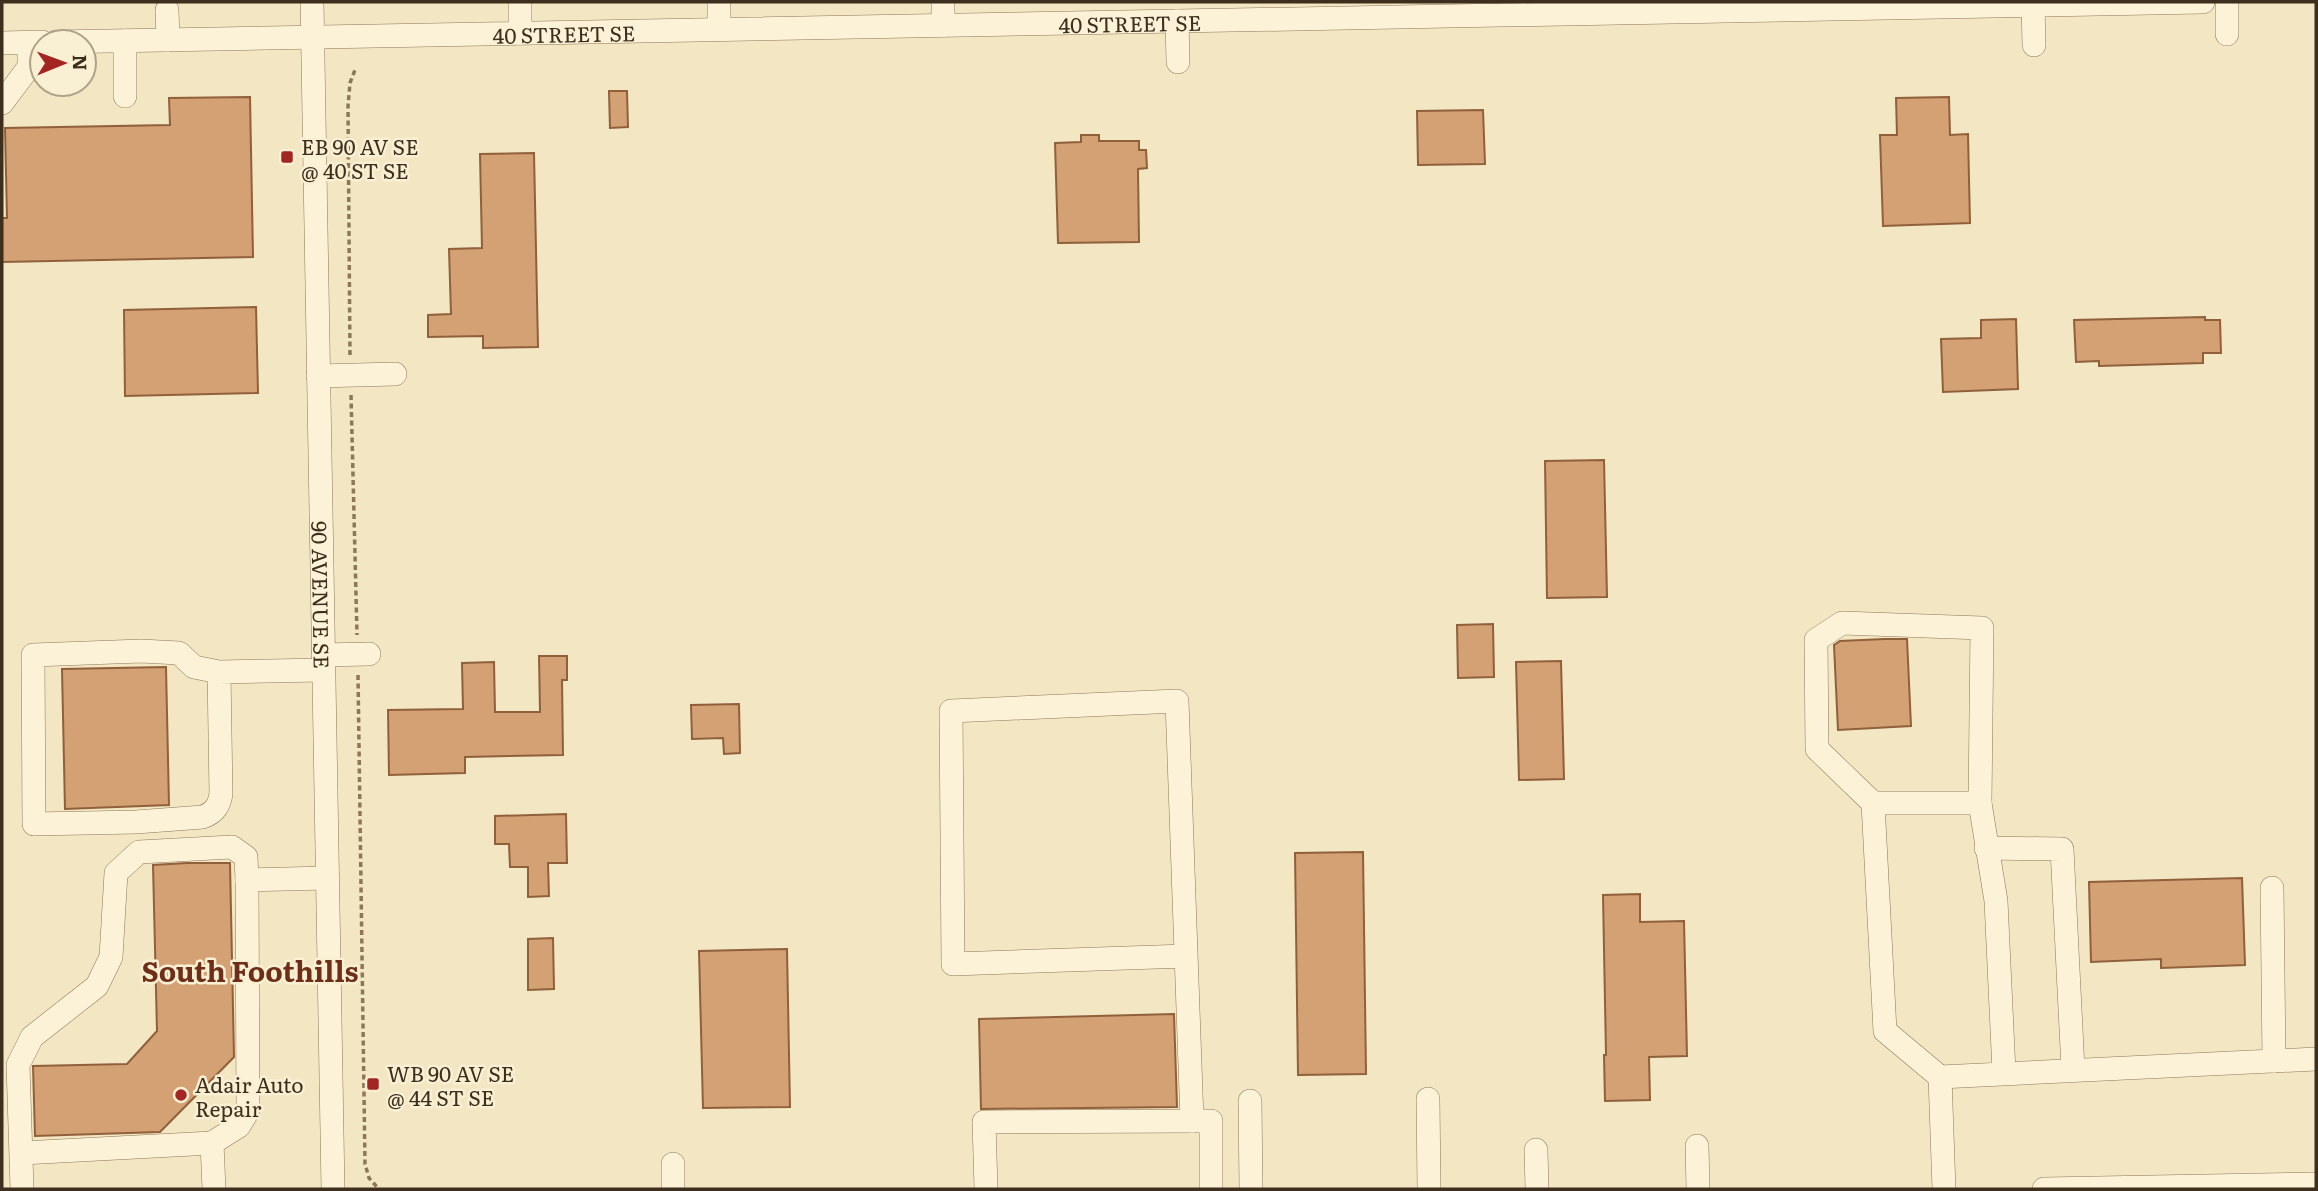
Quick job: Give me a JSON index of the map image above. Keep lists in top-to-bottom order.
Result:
{
  "streets": {
    "street": ["40 STREET SE", "90 AVENUE SE"]
  },
  "crossings": [
    ["40 STREET SE", "90 AVENUE SE"]
  ],
  "districts": ["South Foothills"],
  "places": {
    "transit": ["EB 90 AV SE @ 40 ST SE", "WB 90 AV SE @ 44 ST SE"],
    "other": ["Adair Auto Repair"]
  },
  "north": "right"
}
